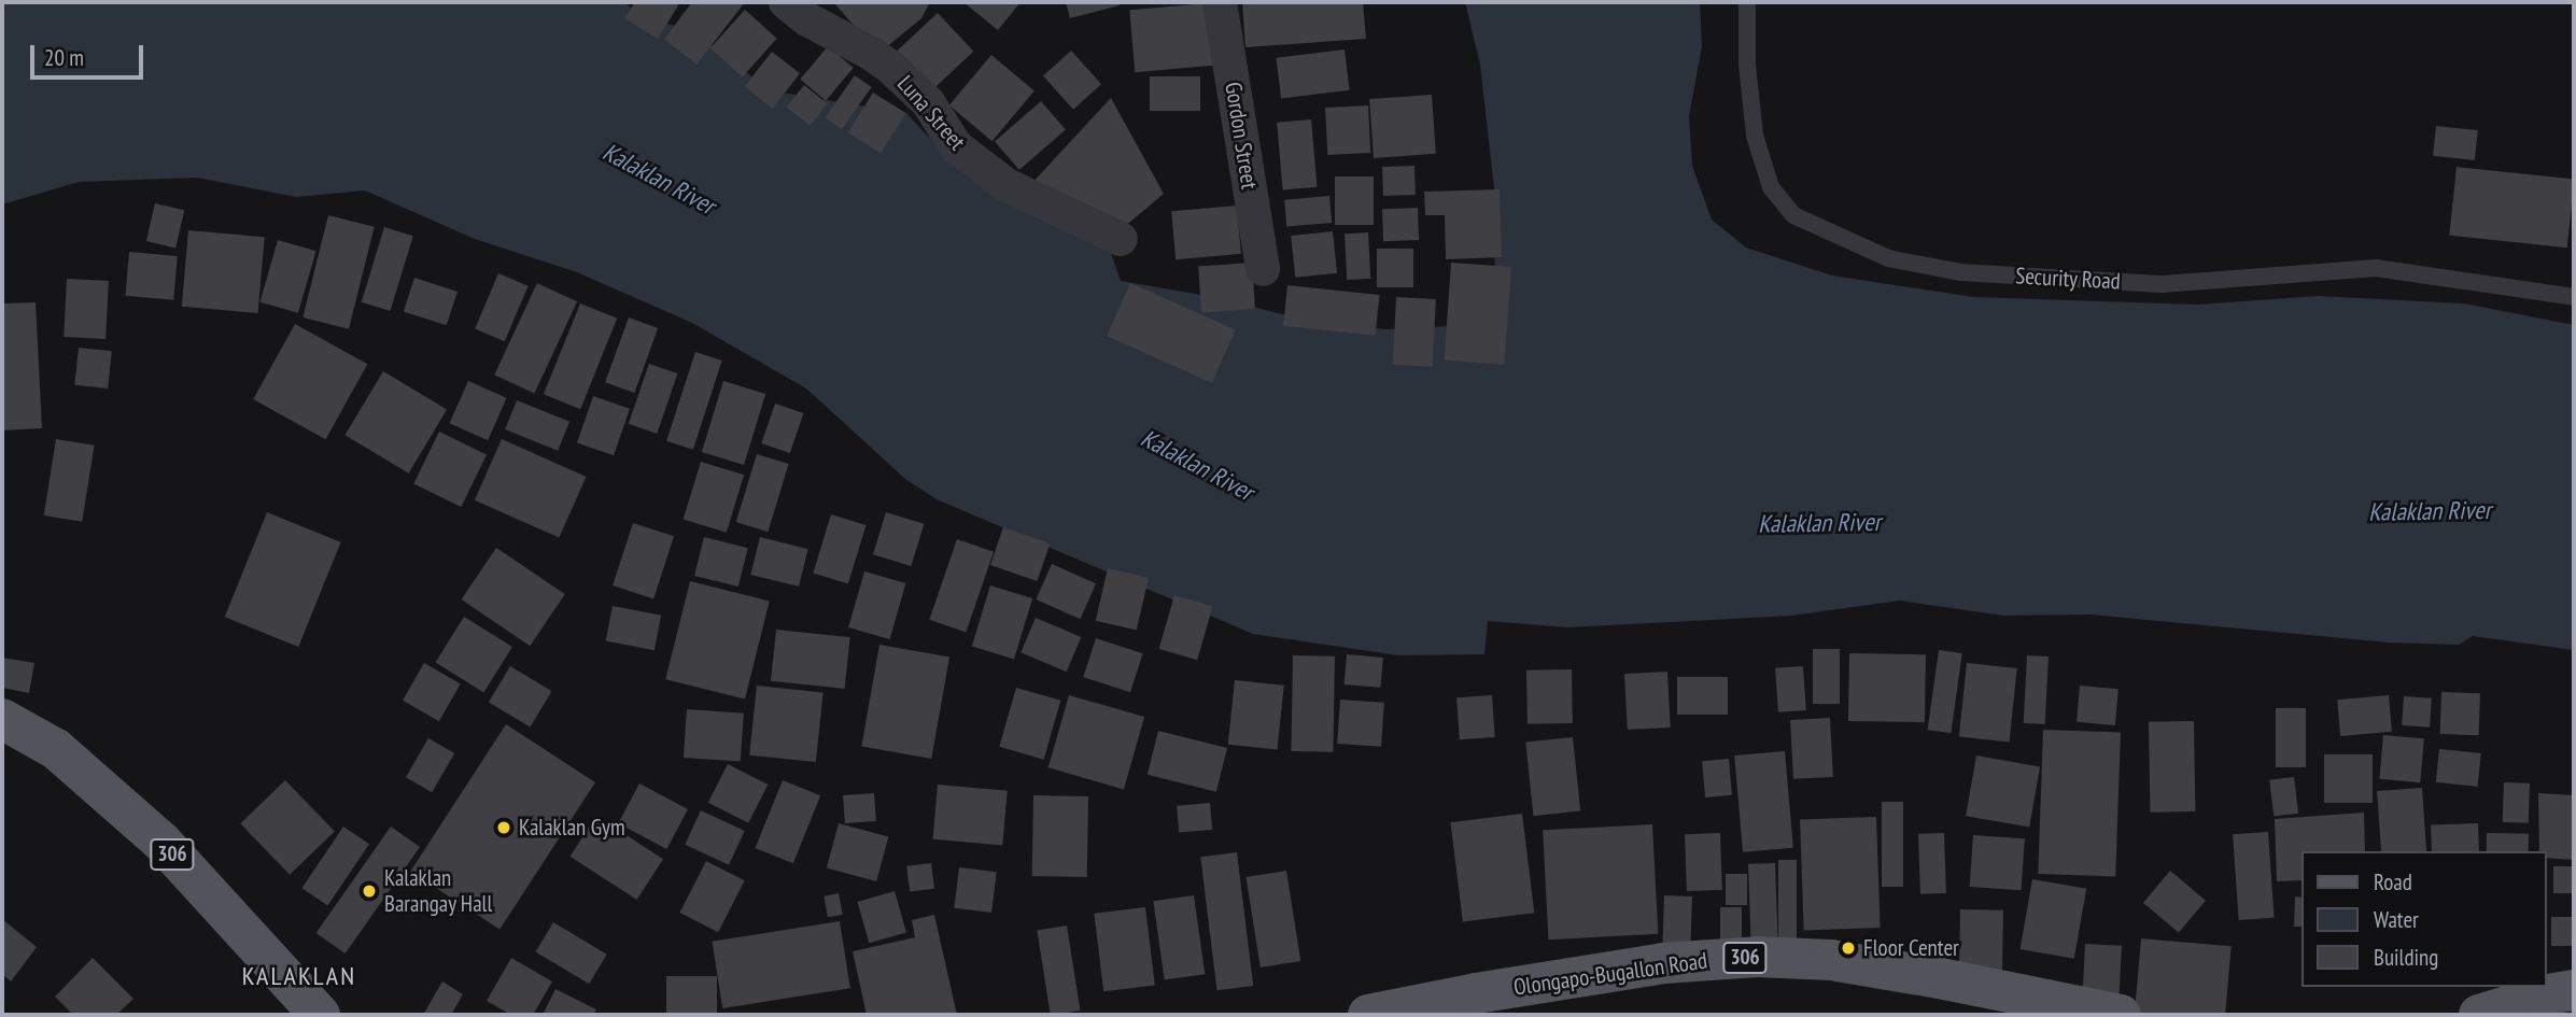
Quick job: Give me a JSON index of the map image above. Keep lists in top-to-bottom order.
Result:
{
  "streets": {
    "main road": ["306", "Olongapo-Bugallon Road"],
    "street": ["Luna Street", "Gordon Street"],
    "lane": ["Security Road"]
  },
  "districts": ["KALAKLAN"],
  "water": ["Kalaklan River"],
  "places": ["Kalaklan Gym", "Kalaklan Barangay Hall", "Floor Center"],
  "legend": ["Road", "Water", "Building"],
  "scale_bar": "20 m"
}
